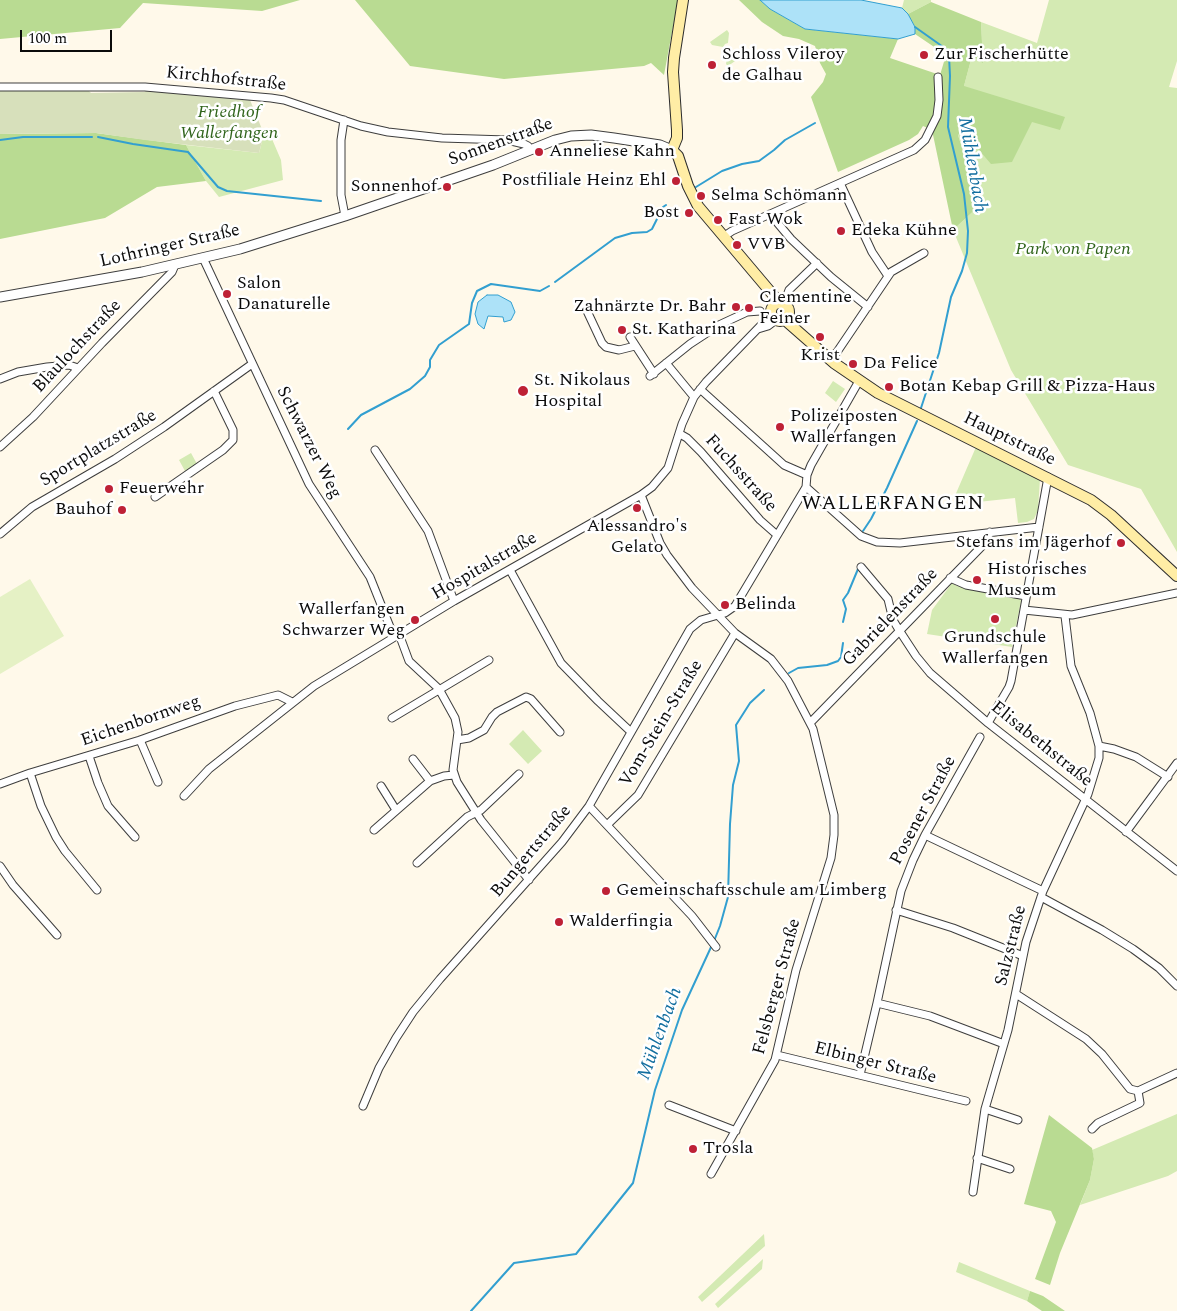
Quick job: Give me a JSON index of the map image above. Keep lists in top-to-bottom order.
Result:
{
  "streets": {
    "main road": ["Hauptstraße"],
    "street": [
      "Kirchhofstraße",
      "Sonnenstraße",
      "Lothringer Straße",
      "Blaulochstraße",
      "Schwarzer Weg",
      "Sportplatzstraße",
      "Fuchsstraße",
      "Hospitalstraße",
      "Gabrielenstraße",
      "Eichenbornweg",
      "Vom-Stein-Straße",
      "Elisabethstraße",
      "Posener Straße",
      "Bungertstraße",
      "Salzstraße",
      "Felsberger Straße",
      "Elbinger Straße"
    ]
  },
  "crossings": [
    ["Kirchhofstraße", "Sonnenstraße"],
    ["Sonnenstraße", "Lothringer Straße"],
    ["Sonnenstraße", "Hauptstraße"],
    ["Lothringer Straße", "Blaulochstraße"],
    ["Lothringer Straße", "Schwarzer Weg"],
    ["Hauptstraße", "Hospitalstraße"],
    ["Schwarzer Weg", "Sportplatzstraße"],
    ["Schwarzer Weg", "Hospitalstraße"],
    ["Fuchsstraße", "Hospitalstraße"],
    ["Fuchsstraße", "Bungertstraße"],
    ["Hospitalstraße", "Eichenbornweg"],
    ["Hospitalstraße", "Felsberger Straße"],
    ["Gabrielenstraße", "Elisabethstraße"],
    ["Gabrielenstraße", "Felsberger Straße"],
    ["Vom-Stein-Straße", "Felsberger Straße"],
    ["Elisabethstraße", "Salzstraße"],
    ["Posener Straße", "Elbinger Straße"],
    ["Bungertstraße", "Felsberger Straße"],
    ["Felsberger Straße", "Elbinger Straße"]
  ],
  "districts": ["WALLERFANGEN"],
  "water": ["Mühlenbach"],
  "parks": ["Friedhof Wallerfangen", "Park von Papen"],
  "places": [
    "Zur Fischerhütte",
    "Schloss Vileroy de Galhau",
    "Anneliese Kahn",
    "Postfiliale Heinz Ehl",
    "Sonnenhof",
    "Selma Schömann",
    "Bost",
    "Fast Wok",
    "Edeka Kühne",
    "VVB",
    "Salon Danaturelle",
    "Zahnärzte Dr. Bahr",
    "Clementine Feiner",
    "St. Katharina",
    "Krist",
    "Da Felice",
    "Botan Kebap Grill & Pizza-Haus",
    "St. Nikolaus Hospital",
    "Polizeiposten Wallerfangen",
    "Feuerwehr",
    "Alessandro's Gelato",
    "Bauhof",
    "Stefans im Jägerhof",
    "Historisches Museum",
    "Belinda",
    "Grundschule Wallerfangen",
    "Wallerfangen Schwarzer Weg",
    "Gemeinschaftsschule am Limberg",
    "Walderfingia",
    "Trosla"
  ],
  "scale_bar": "100 m"
}
